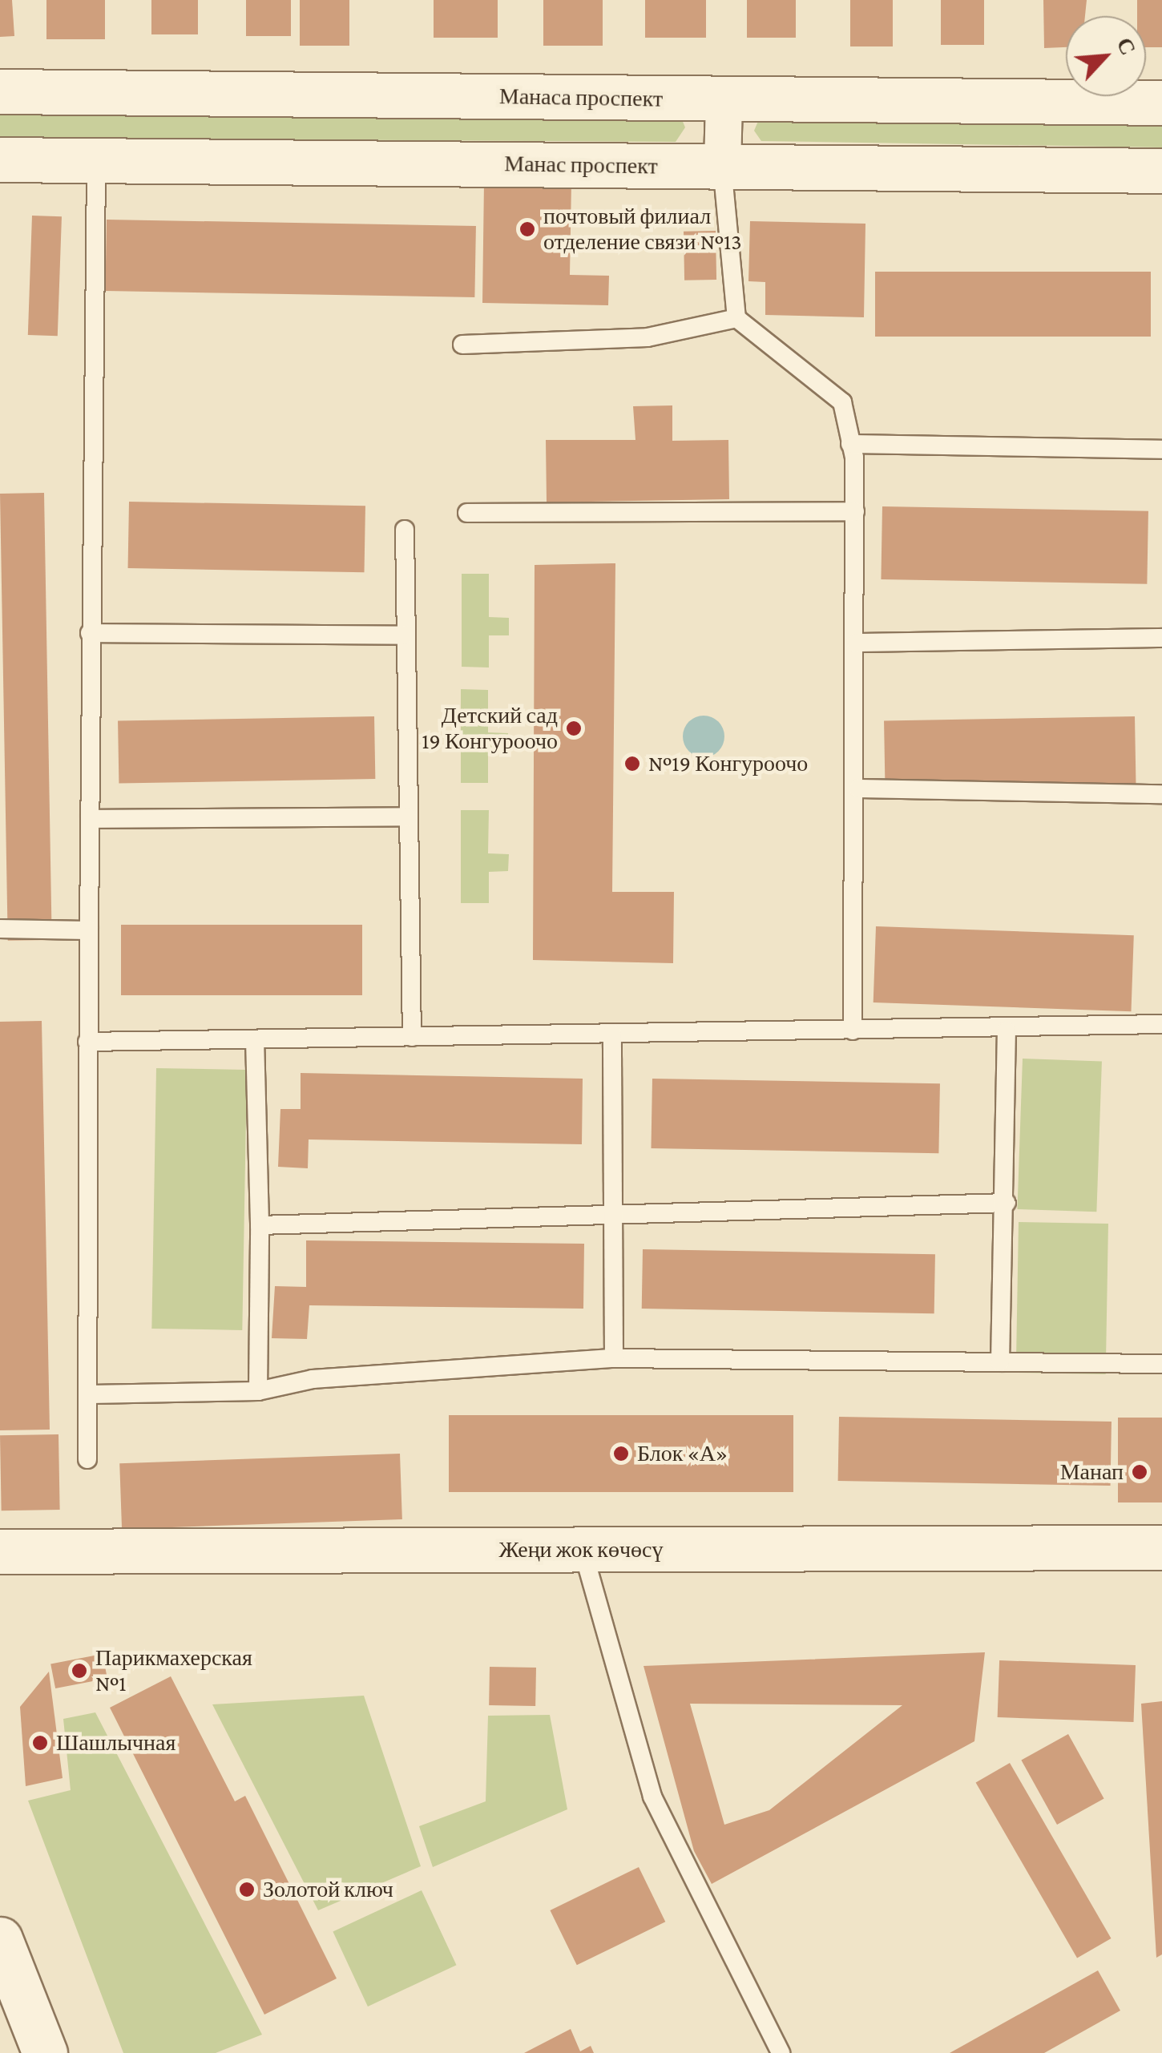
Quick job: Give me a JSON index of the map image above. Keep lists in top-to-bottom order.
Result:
{
  "streets": {
    "main road": ["Манаса проспект", "Манас проспект", "Жеңи жок көчөсү"]
  },
  "places": [
    "почтовый филиал отделение связи №13",
    "Детский сад 19 Конгуроочо",
    "№19 Конгуроочо",
    "Блок «А»",
    "Манап",
    "Парикмахерская №1",
    "Шашлычная",
    "Золотой ключ"
  ],
  "north": "top right"
}
